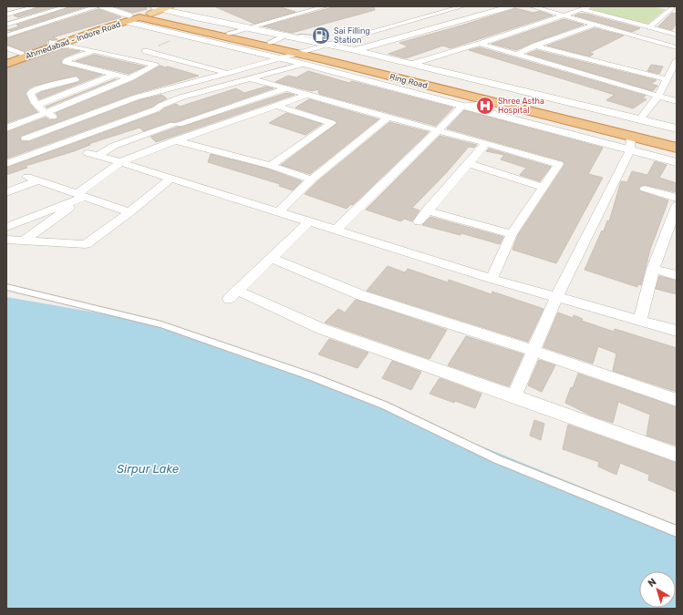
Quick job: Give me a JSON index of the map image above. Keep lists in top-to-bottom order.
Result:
{
  "streets": {
    "highway": ["Ahmedabad - Indore Road", "Ring Road"]
  },
  "crossings": [
    ["Ahmedabad - Indore Road", "Ring Road"]
  ],
  "water": ["Sirpur Lake"],
  "places": {
    "fuel station": ["Sai Filling Station"],
    "hospital": ["Shree Astha Hospital"]
  },
  "north": "top left"
}
